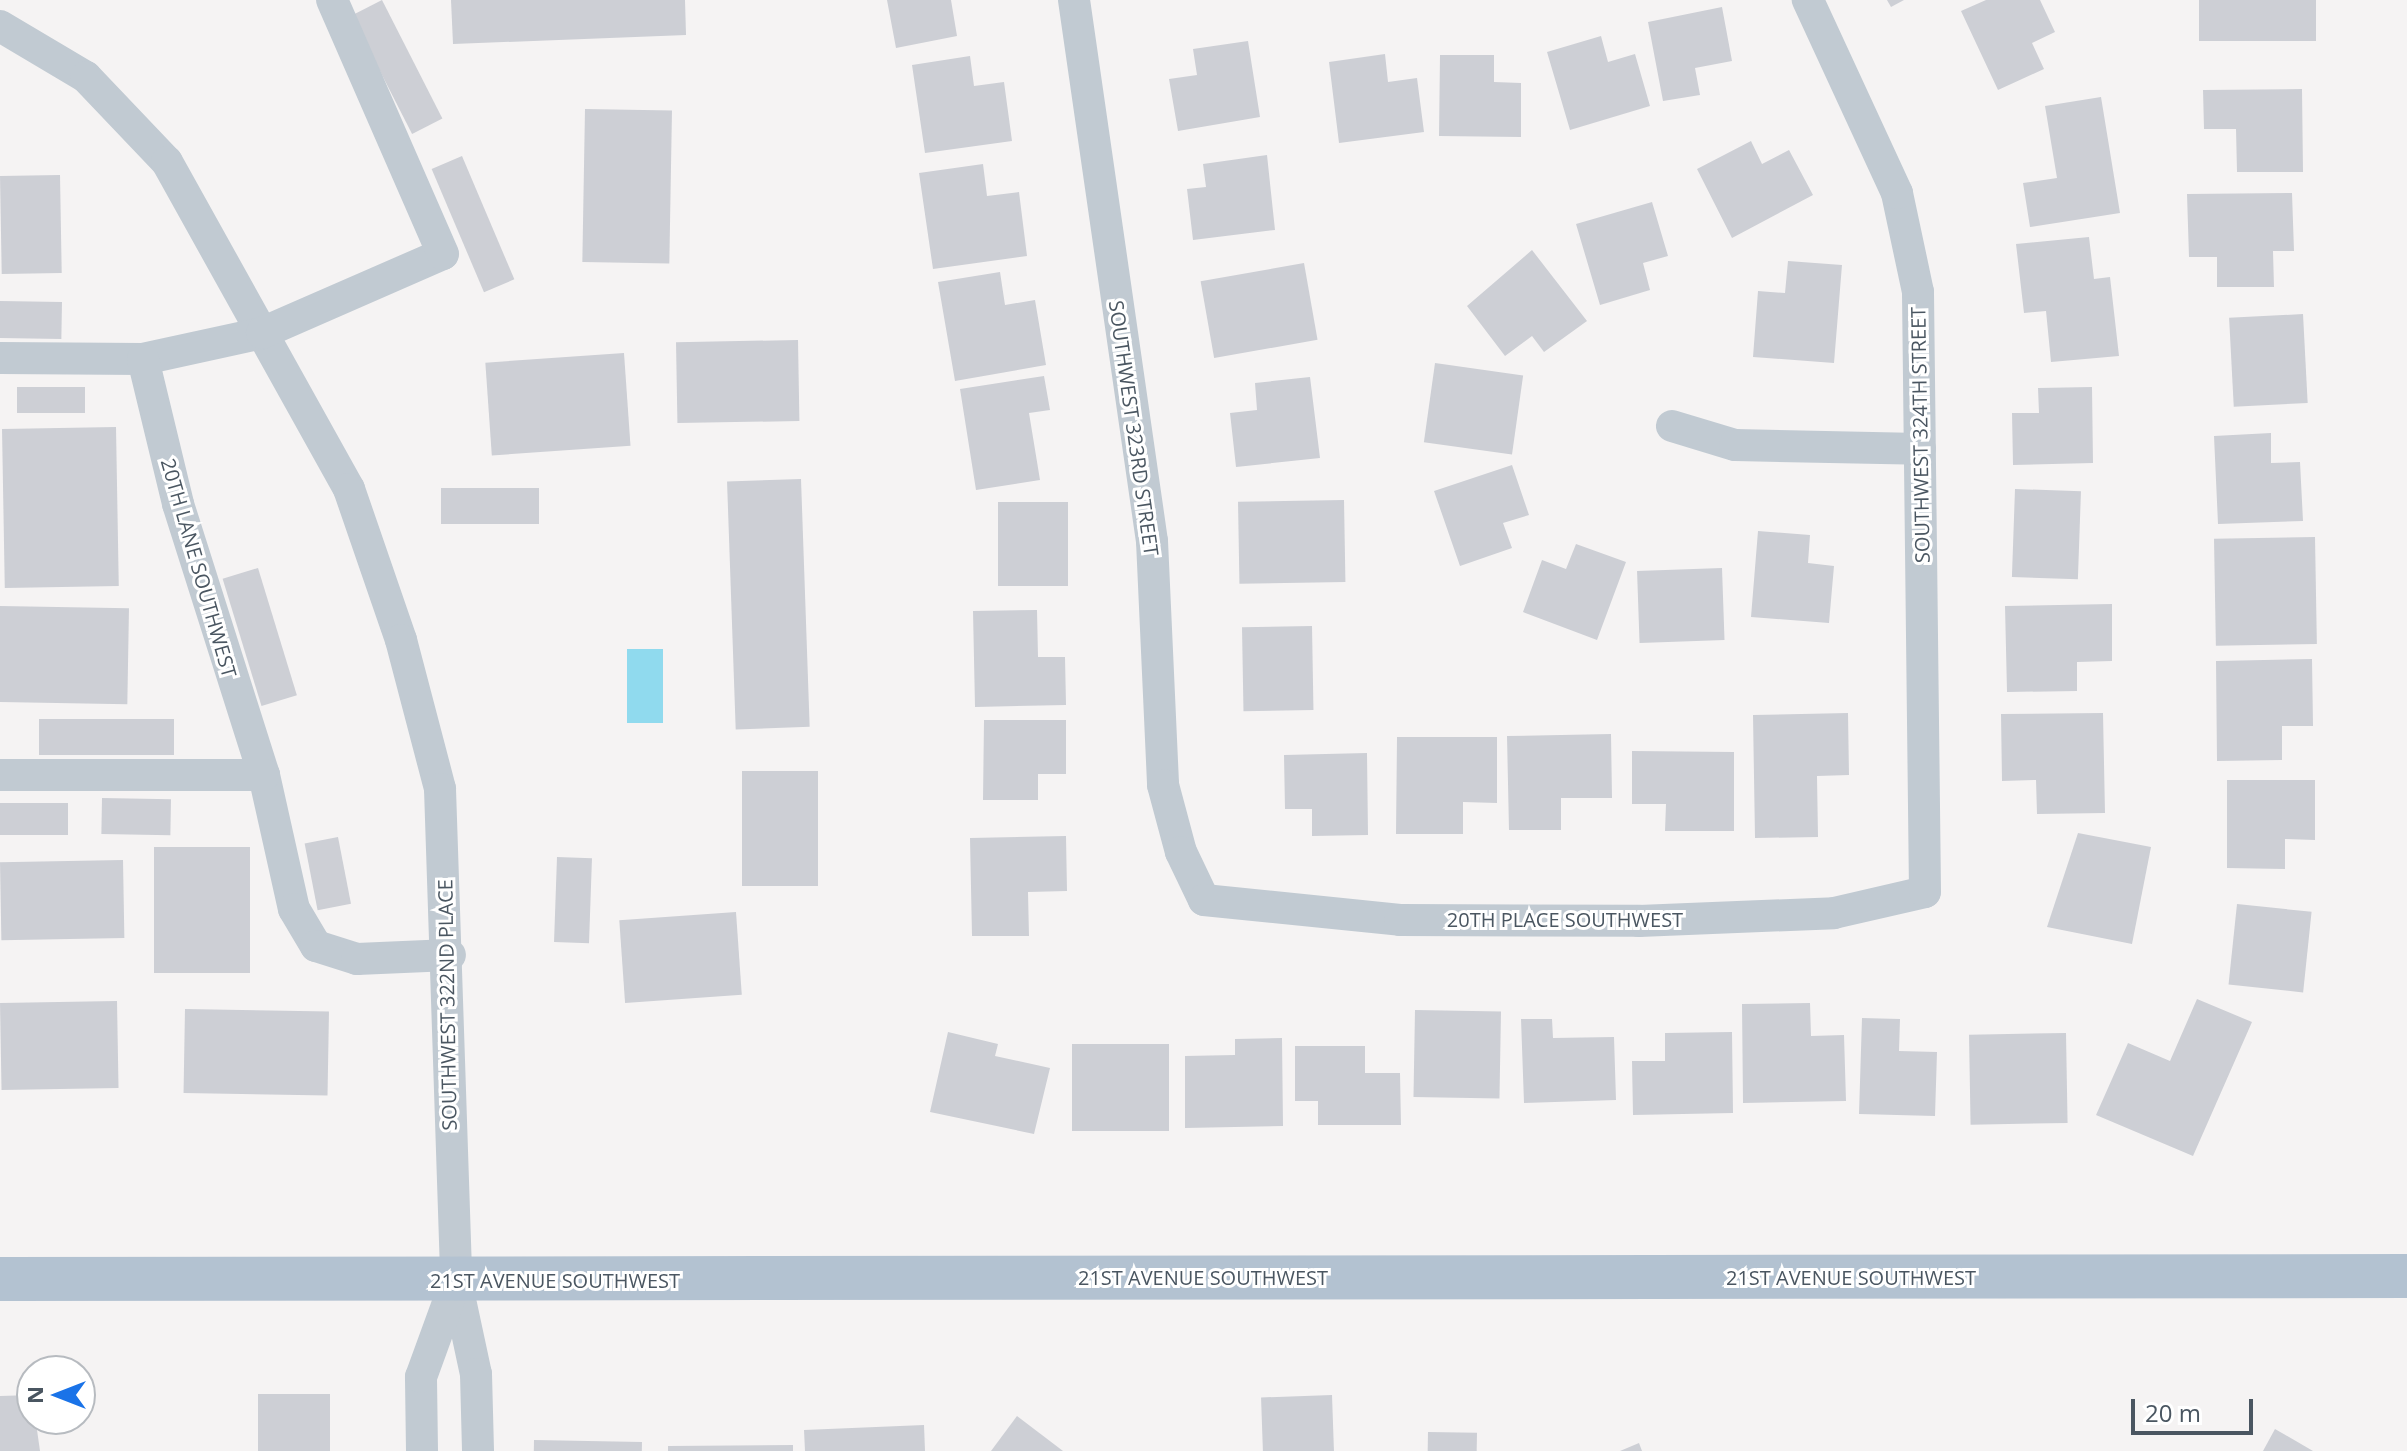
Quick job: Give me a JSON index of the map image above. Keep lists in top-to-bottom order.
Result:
{
  "streets": {
    "main road": ["21ST AVENUE SOUTHWEST"],
    "street": [
      "SOUTHWEST 323RD STREET",
      "SOUTHWEST 324TH STREET",
      "20TH LANE SOUTHWEST",
      "20TH PLACE SOUTHWEST",
      "SOUTHWEST 322ND PLACE"
    ]
  },
  "crossings": [
    ["SOUTHWEST 323RD STREET", "20TH PLACE SOUTHWEST"],
    ["SOUTHWEST 324TH STREET", "20TH PLACE SOUTHWEST"],
    ["20TH LANE SOUTHWEST", "SOUTHWEST 322ND PLACE"],
    ["SOUTHWEST 322ND PLACE", "21ST AVENUE SOUTHWEST"]
  ],
  "scale_bar": "20 m",
  "north": "left"
}
